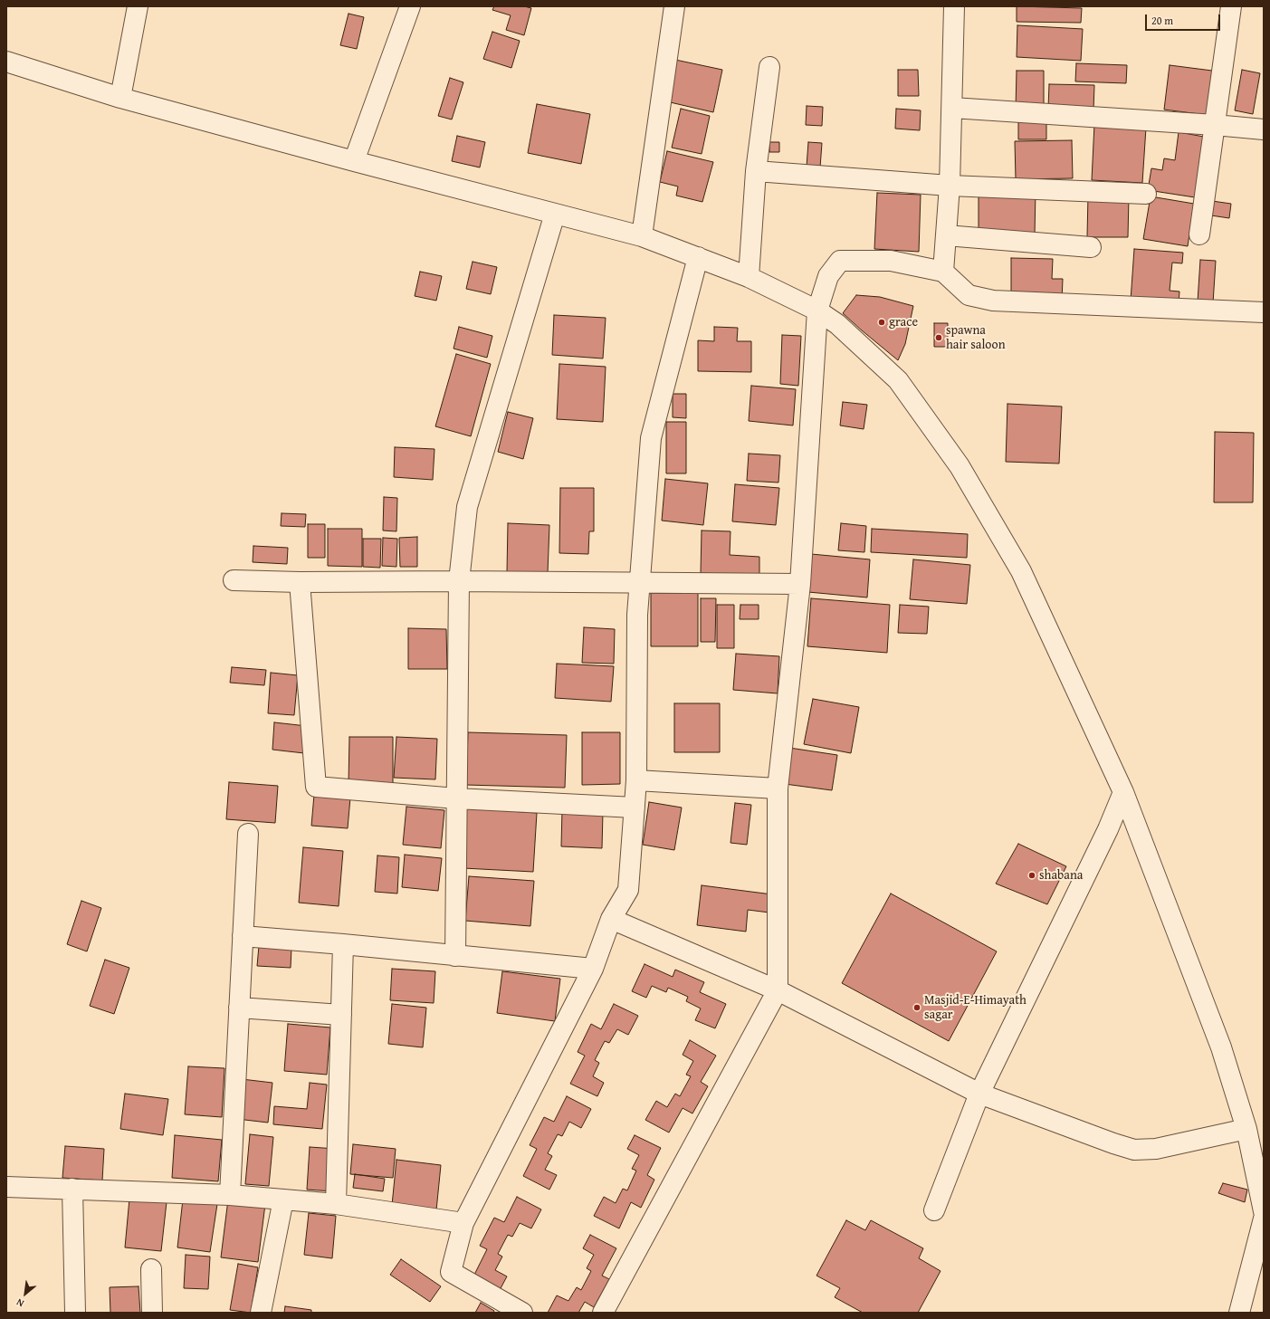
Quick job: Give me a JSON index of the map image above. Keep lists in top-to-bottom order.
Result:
{
  "places": [
    "grace",
    "spawna hair saloon",
    "shabana",
    "Masjid-E-Himayath sagar"
  ],
  "scale_bar": "20 m",
  "north": "bottom left"
}
